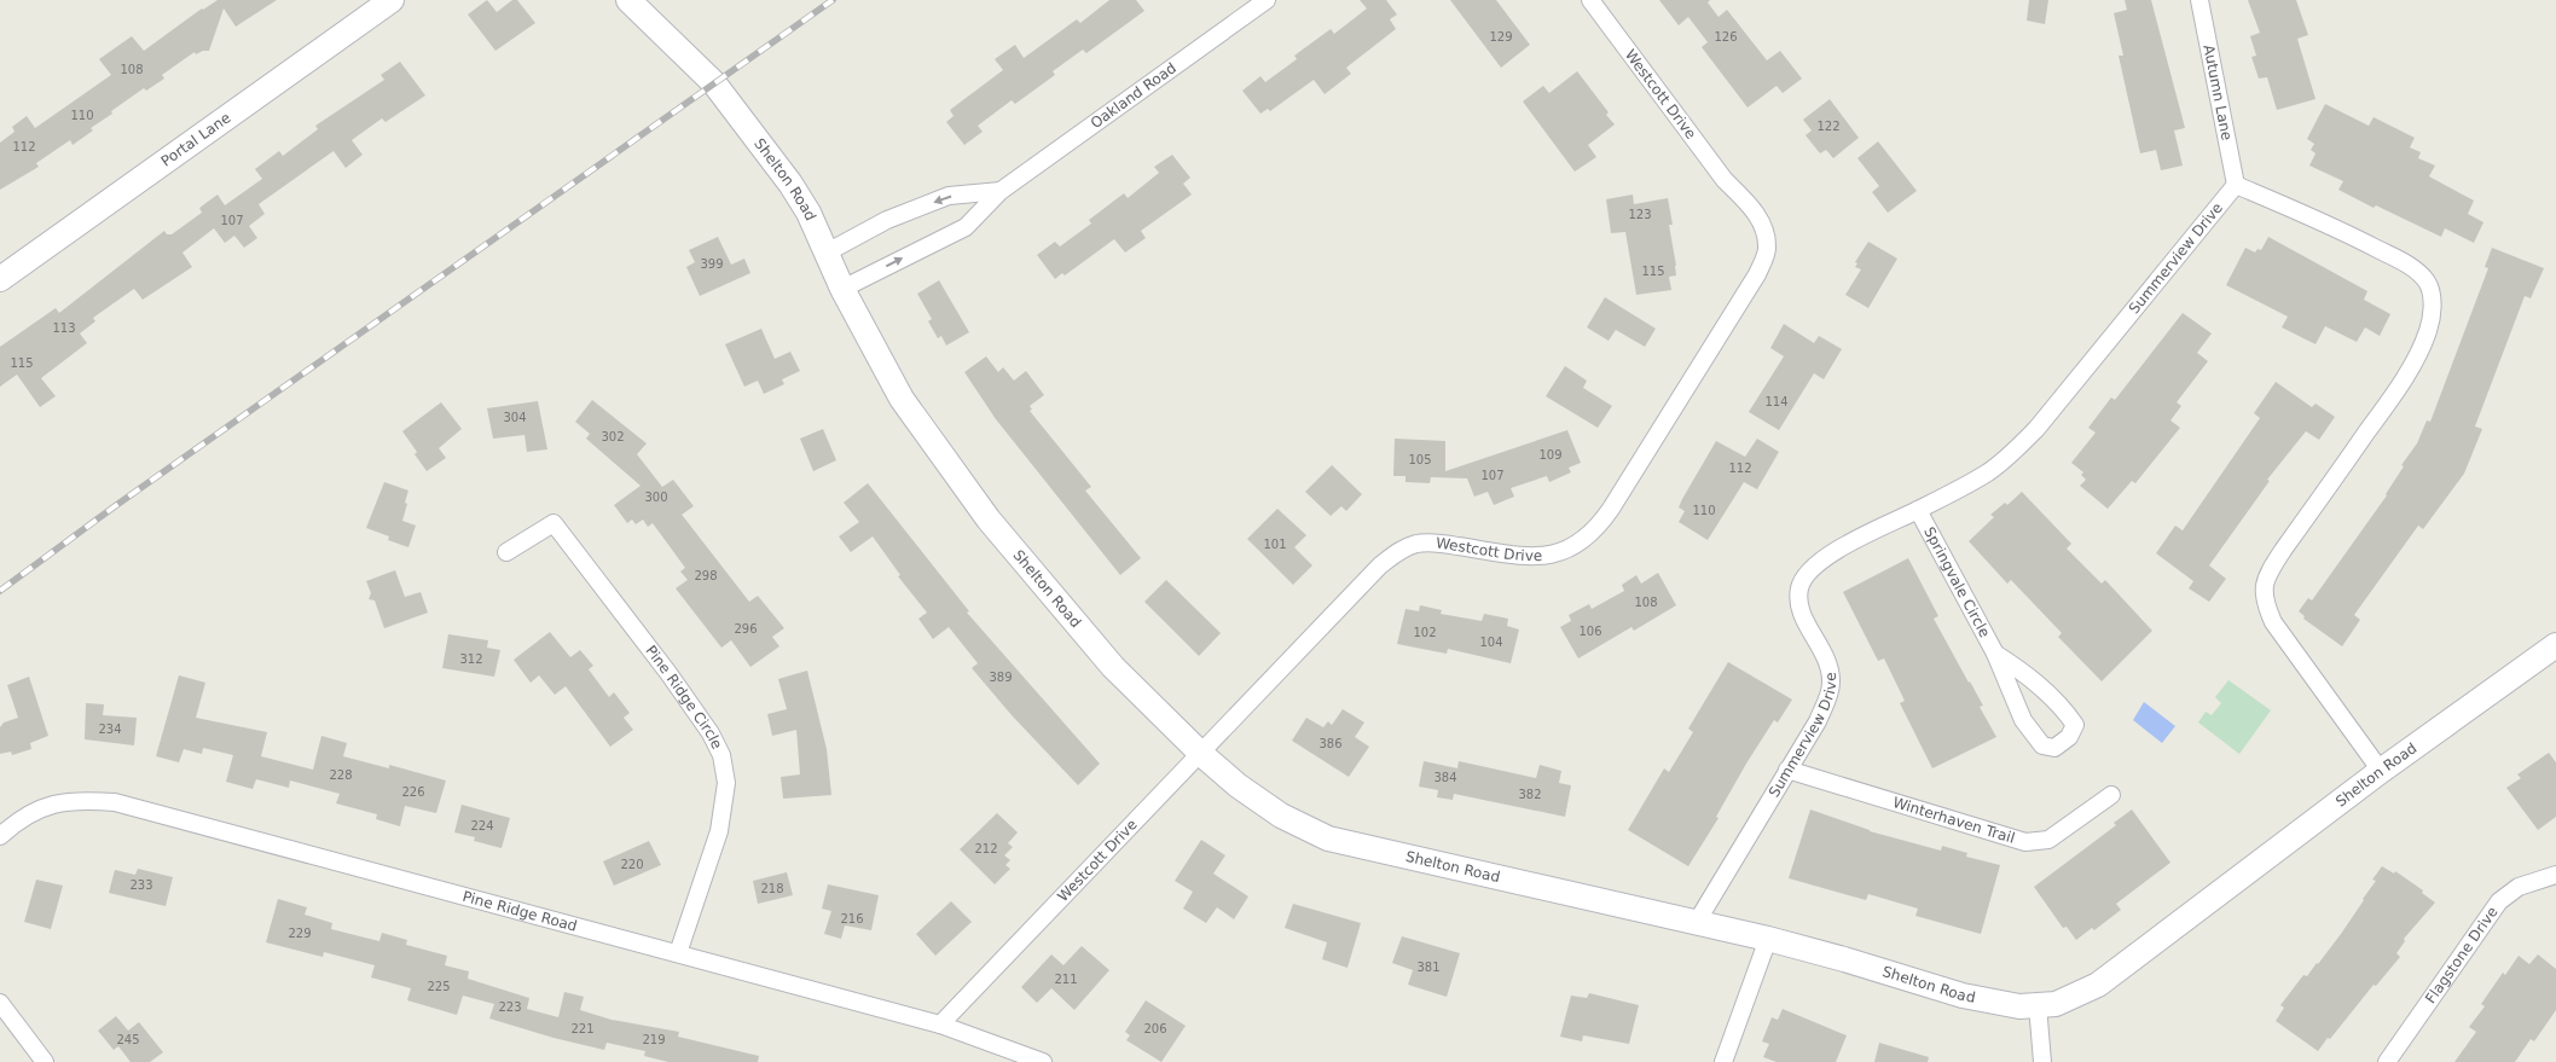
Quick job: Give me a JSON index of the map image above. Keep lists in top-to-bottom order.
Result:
{
  "streets": {
    "street": [
      "Autumn Lane",
      "Westcott Drive",
      "Oakland Road",
      "Portal Lane",
      "Shelton Road",
      "Summerview Drive",
      "Springvale Circle",
      "Pine Ridge Circle",
      "Winterhaven Trail",
      "Pine Ridge Road",
      "Flagstone Drive"
    ]
  },
  "crossings": [
    ["Autumn Lane", "Summerview Drive"],
    ["Westcott Drive", "Shelton Road"],
    ["Westcott Drive", "Pine Ridge Road"],
    ["Oakland Road", "Shelton Road"],
    ["Shelton Road", "Summerview Drive"],
    ["Summerview Drive", "Springvale Circle"],
    ["Summerview Drive", "Winterhaven Trail"],
    ["Pine Ridge Circle", "Pine Ridge Road"]
  ],
  "house_numbers": [
    "129",
    "126",
    "108",
    "110",
    "122",
    "112",
    "123",
    "107",
    "399",
    "115",
    "113",
    "115",
    "114",
    "304",
    "302",
    "109",
    "105",
    "112",
    "107",
    "300",
    "110",
    "101",
    "298",
    "108",
    "296",
    "106",
    "102",
    "104",
    "312",
    "389",
    "234",
    "386",
    "228",
    "384",
    "226",
    "382",
    "224",
    "212",
    "220",
    "233",
    "218",
    "216",
    "229",
    "381",
    "211",
    "225",
    "223",
    "221",
    "206",
    "245",
    "219"
  ]
}
